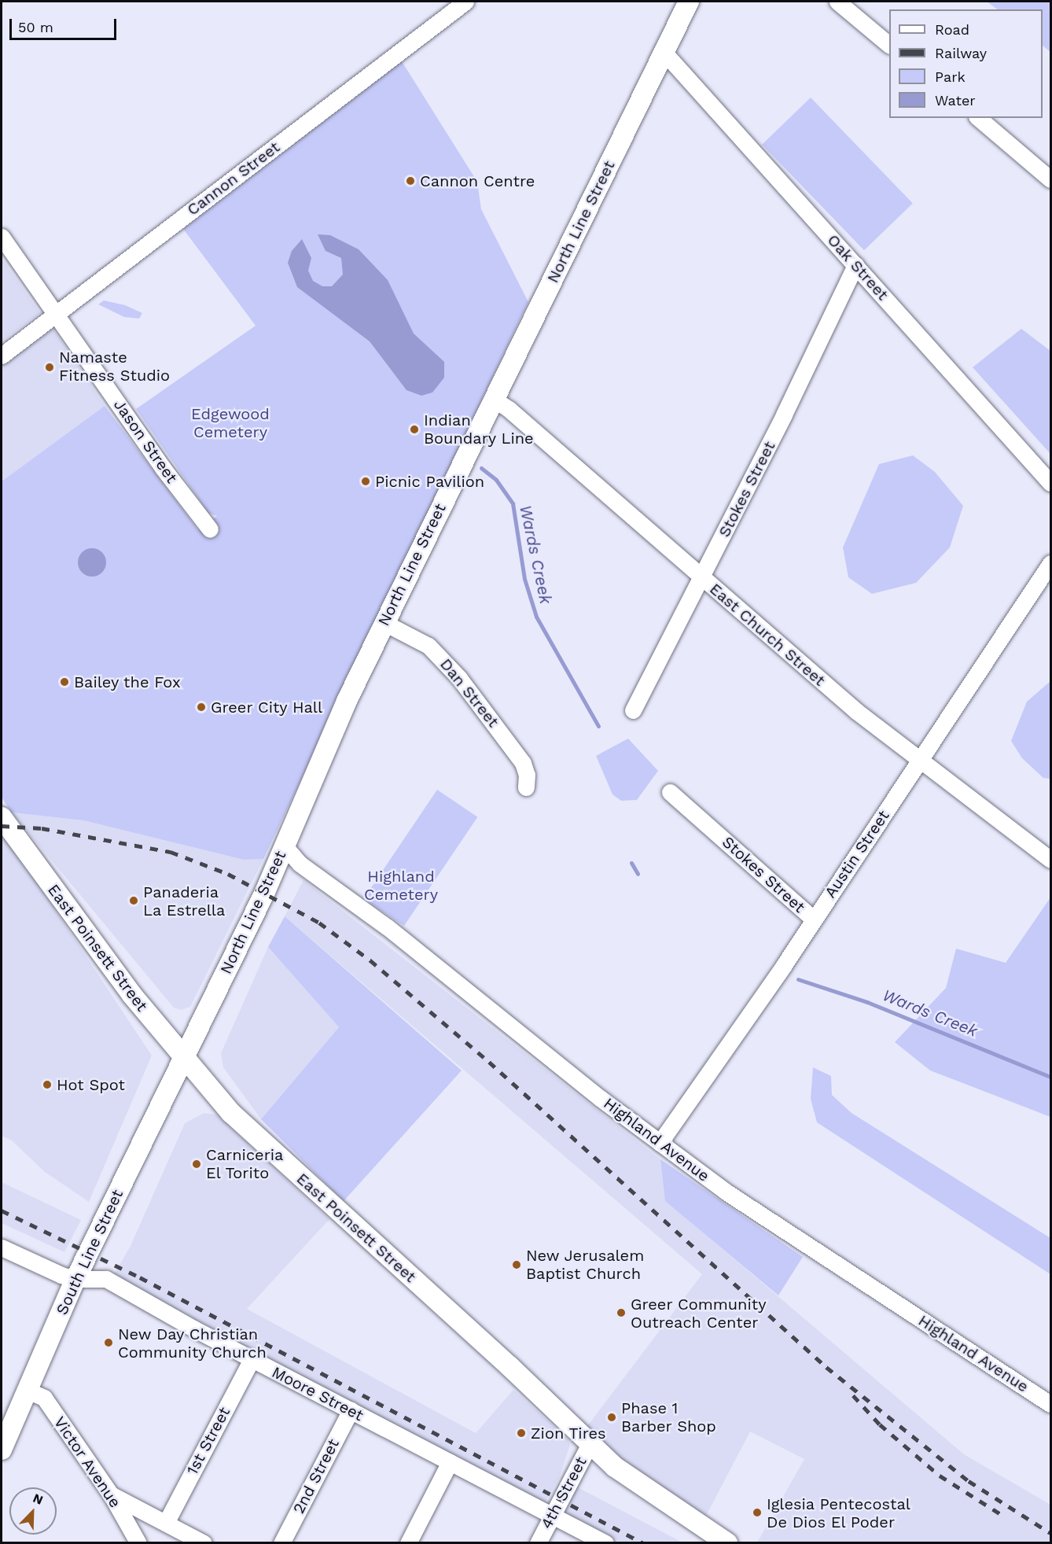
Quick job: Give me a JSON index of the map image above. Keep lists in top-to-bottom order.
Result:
{
  "streets": {
    "main road": ["North Line Street", "East Poinsett Street", "South Line Street"],
    "street": [
      "Cannon Street",
      "Oak Street",
      "Jason Street",
      "Stokes Street",
      "East Church Street",
      "Dan Street",
      "Austin Street",
      "Highland Avenue",
      "Moore Street",
      "1st Street",
      "Victor Avenue",
      "2nd Street",
      "4th Street"
    ]
  },
  "crossings": [
    ["Cannon Street", "Jason Street"],
    ["North Line Street", "Oak Street"],
    ["North Line Street", "East Church Street"],
    ["North Line Street", "Dan Street"],
    ["North Line Street", "East Poinsett Street"],
    ["North Line Street", "Highland Avenue"],
    ["North Line Street", "South Line Street"],
    ["Oak Street", "Stokes Street"],
    ["Stokes Street", "East Church Street"],
    ["Stokes Street", "Austin Street"],
    ["East Church Street", "Austin Street"],
    ["Austin Street", "Highland Avenue"],
    ["East Poinsett Street", "South Line Street"],
    ["East Poinsett Street", "4th Street"],
    ["South Line Street", "Moore Street"],
    ["South Line Street", "Victor Avenue"],
    ["Moore Street", "1st Street"],
    ["Moore Street", "2nd Street"],
    ["Moore Street", "4th Street"]
  ],
  "water": ["Wards Creek"],
  "parks": ["Edgewood Cemetery", "Highland Cemetery"],
  "places": [
    "Cannon Centre",
    "Namaste Fitness Studio",
    "Indian Boundary Line",
    "Picnic Pavilion",
    "Bailey the Fox",
    "Greer City Hall",
    "Panaderia La Estrella",
    "Hot Spot",
    "Carniceria El Torito",
    "New Jerusalem Baptist Church",
    "Greer Community Outreach Center",
    "New Day Christian Community Church",
    "Phase 1 Barber Shop",
    "Zion Tires",
    "Iglesia Pentecostal De Dios El Poder"
  ],
  "legend": [
    "Road",
    "Railway",
    "Park",
    "Water"
  ],
  "scale_bar": "50 m",
  "north": "top right"
}
